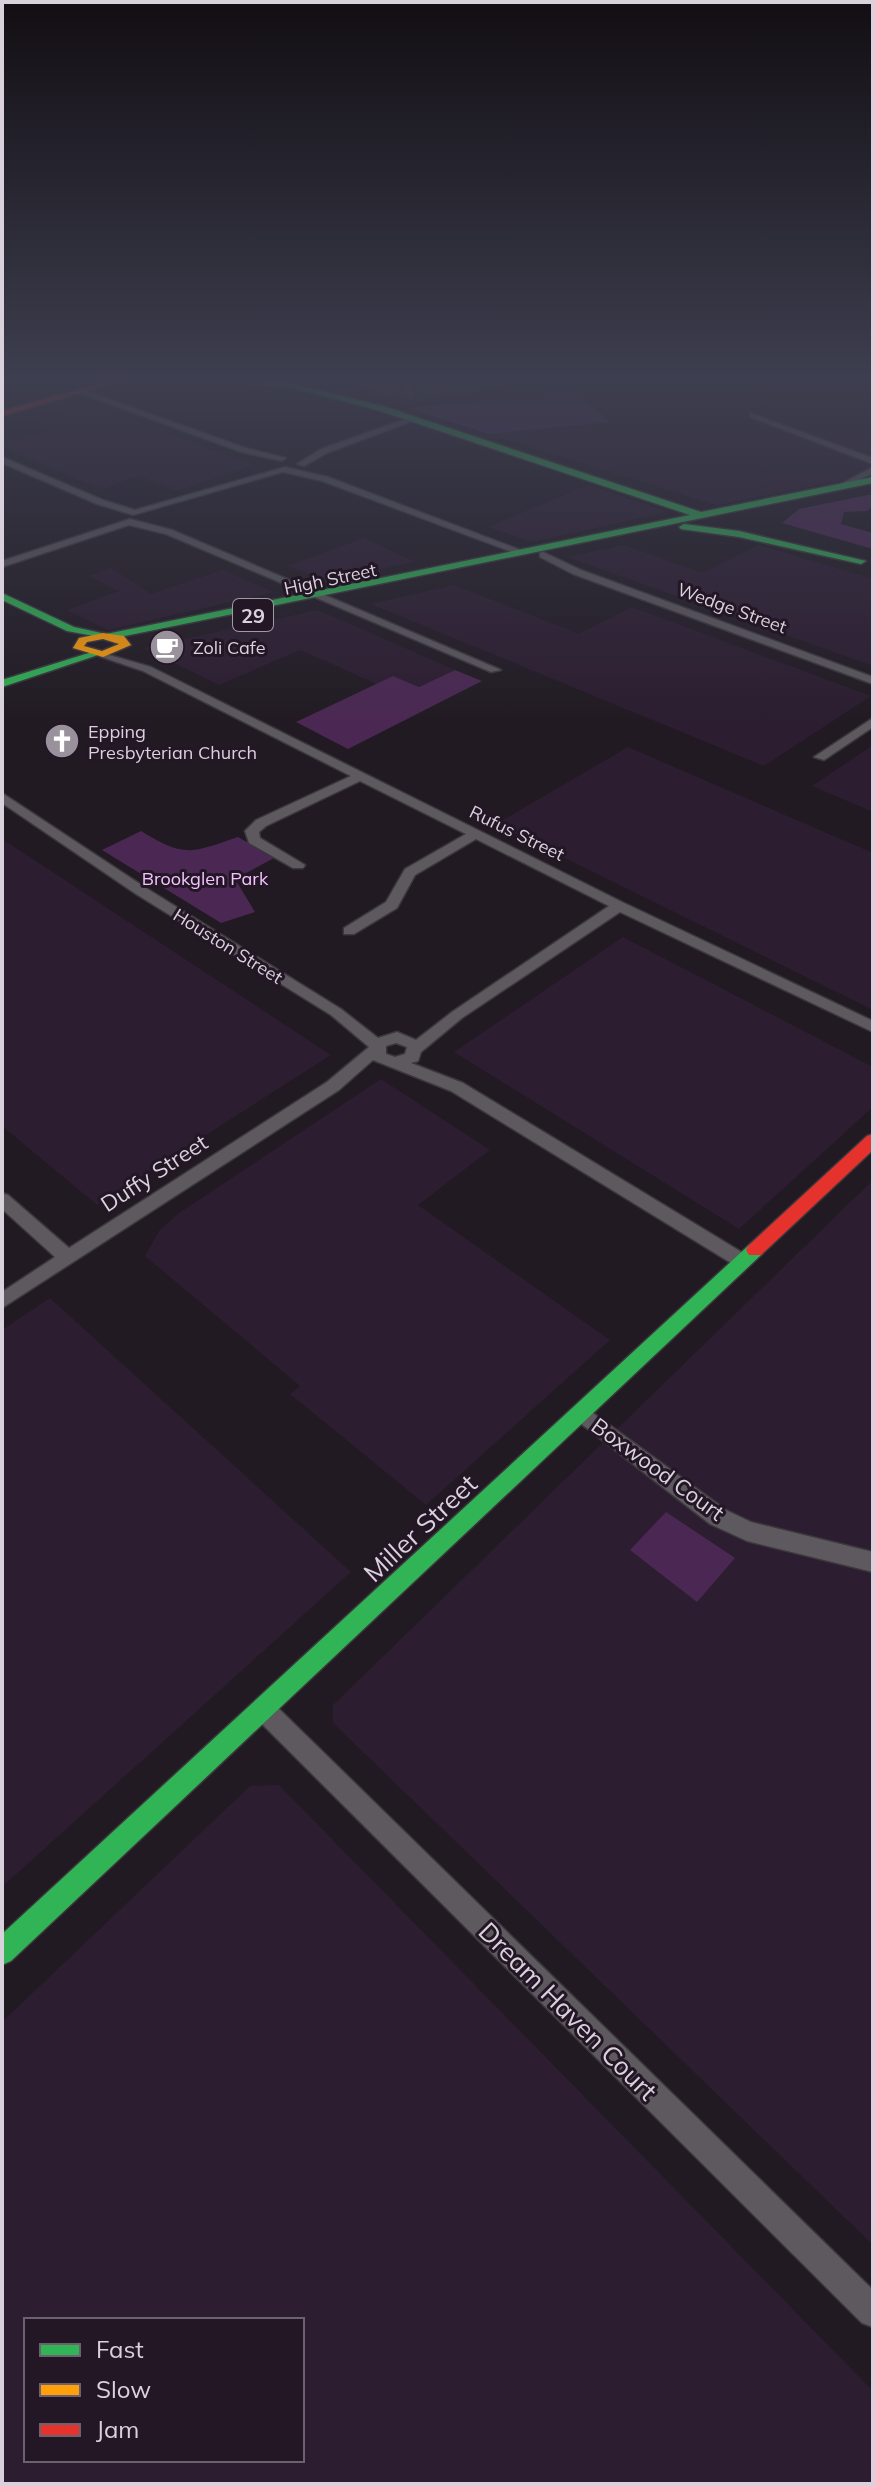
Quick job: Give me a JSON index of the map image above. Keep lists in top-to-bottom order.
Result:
{
  "streets": {
    "main road": [
      "High Street",
      "29",
      "Rufus Street",
      "Miller Street"
    ],
    "street": [
      "Wedge Street",
      "Houston Street",
      "Duffy Street",
      "Boxwood Court",
      "Dream Haven Court"
    ]
  },
  "crossings": [
    ["High Street", "Wedge Street"],
    ["High Street", "Rufus Street"],
    ["Houston Street", "Duffy Street"],
    ["Houston Street", "Miller Street"],
    ["Boxwood Court", "Miller Street"],
    ["Miller Street", "Dream Haven Court"]
  ],
  "parks": ["Brookglen Park"],
  "places": {
    "cafe": ["Zoli Cafe"],
    "church": ["Epping Presbyterian Church"]
  },
  "legend": ["Fast", "Slow", "Jam"]
}
